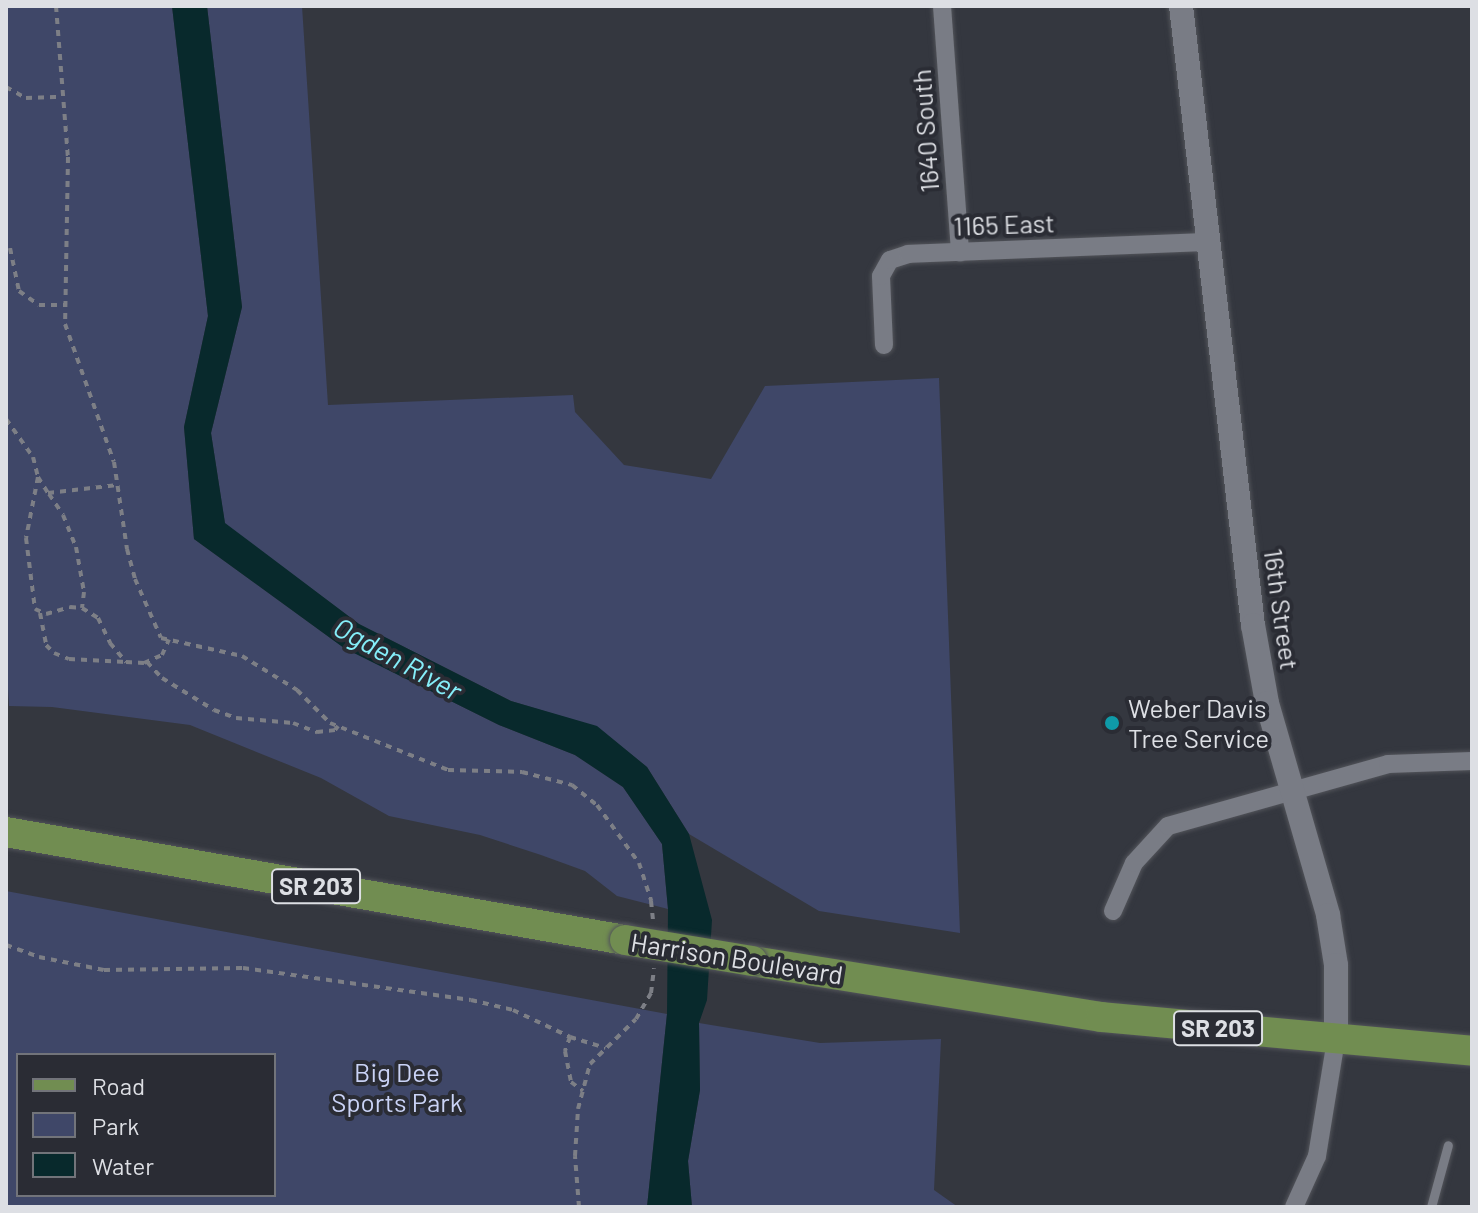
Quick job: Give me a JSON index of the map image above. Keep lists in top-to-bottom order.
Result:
{
  "streets": {
    "main road": ["SR 203", "Harrison Boulevard"],
    "street": ["1640 South", "1165 East", "16th Street"]
  },
  "crossings": [
    ["1640 South", "1165 East"],
    ["1165 East", "16th Street"],
    ["16th Street", "Harrison Boulevard"]
  ],
  "water": ["Ogden River"],
  "parks": ["Big Dee Sports Park"],
  "places": ["Weber Davis Tree Service"],
  "legend": ["Road", "Park", "Water"]
}
